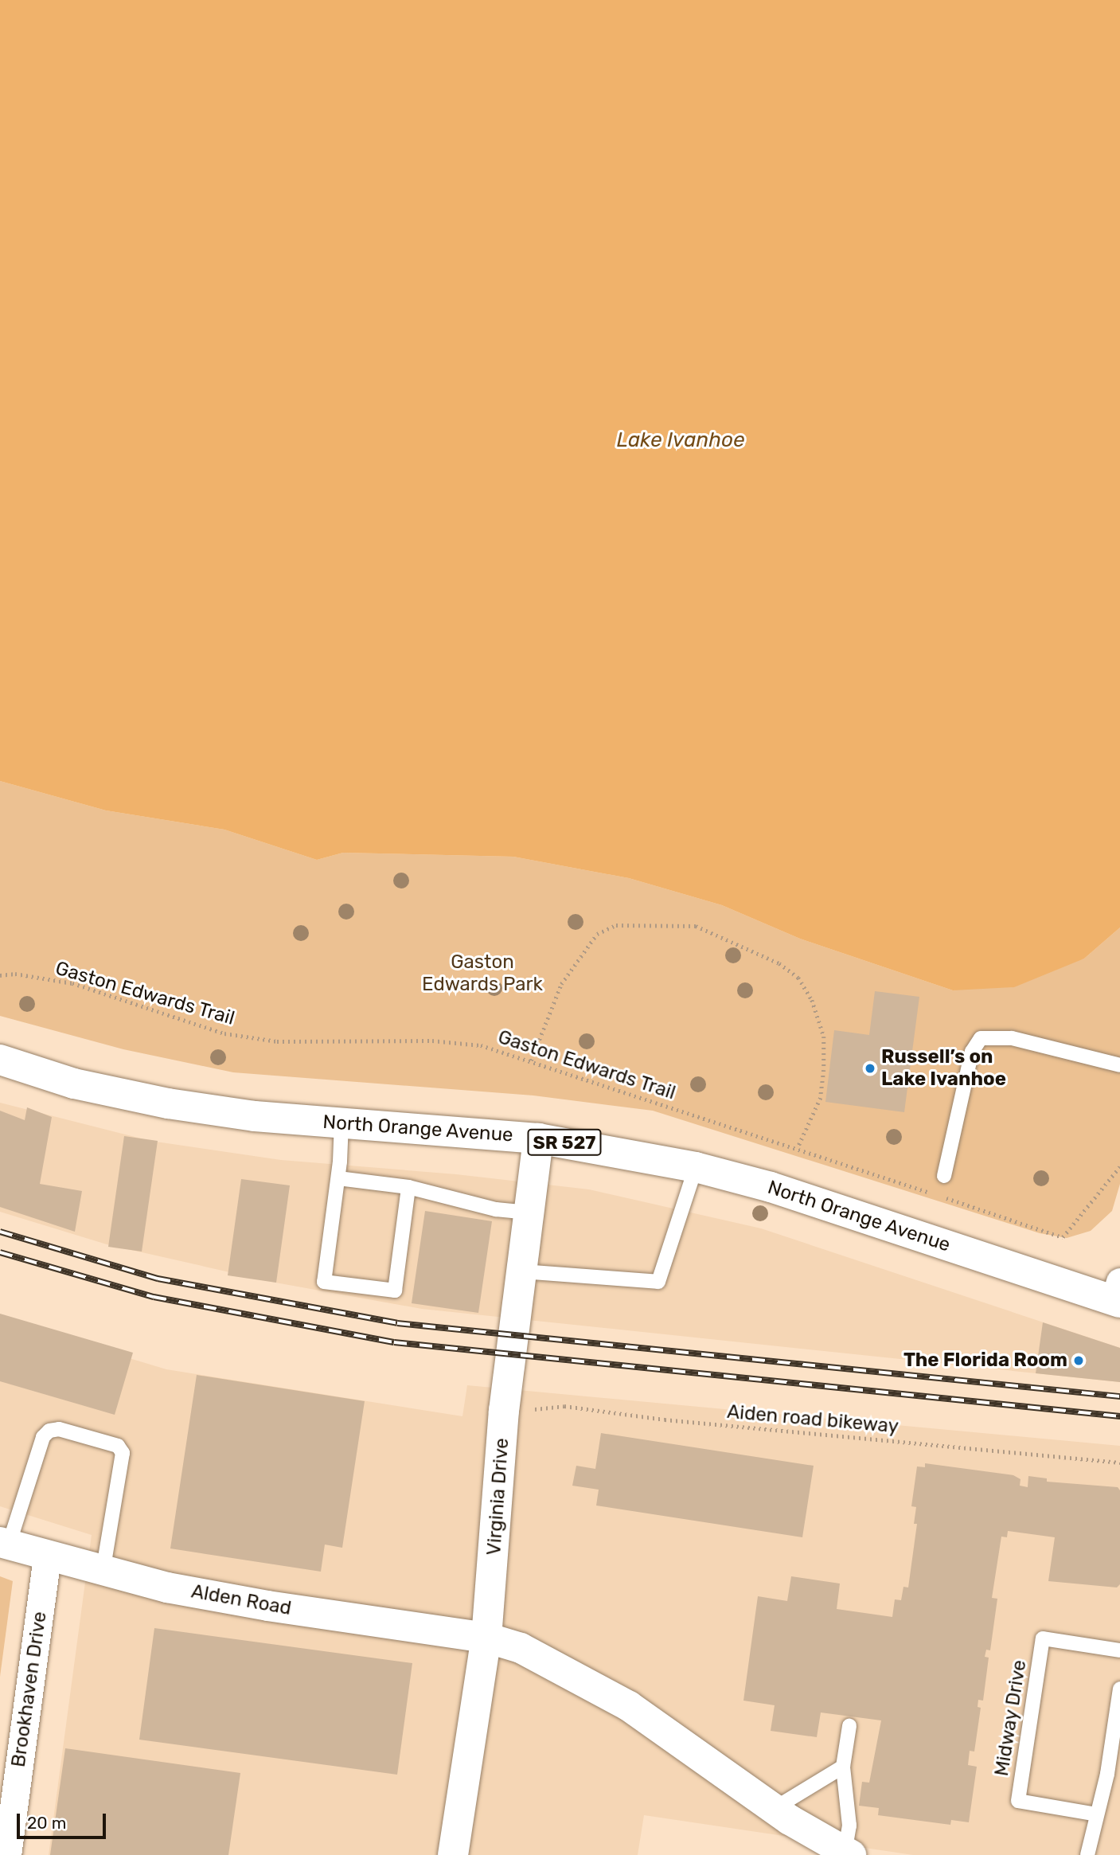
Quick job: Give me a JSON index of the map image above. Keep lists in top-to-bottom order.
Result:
{
  "streets": {
    "street": [
      "North Orange Avenue",
      "SR 527",
      "Virginia Drive",
      "Alden Road",
      "Brookhaven Drive"
    ],
    "lane": ["Midway Drive"],
    "path": ["Gaston Edwards Trail", "Aiden road bikeway"]
  },
  "crossings": [
    ["North Orange Avenue", "Virginia Drive"],
    ["Aiden road bikeway", "Virginia Drive"],
    ["Virginia Drive", "Alden Road"],
    ["Alden Road", "Brookhaven Drive"]
  ],
  "water": ["Lake Ivanhoe"],
  "parks": ["Gaston Edwards Park"],
  "places": ["Russell’s on Lake Ivanhoe", "The Florida Room"],
  "scale_bar": "20 m"
}
